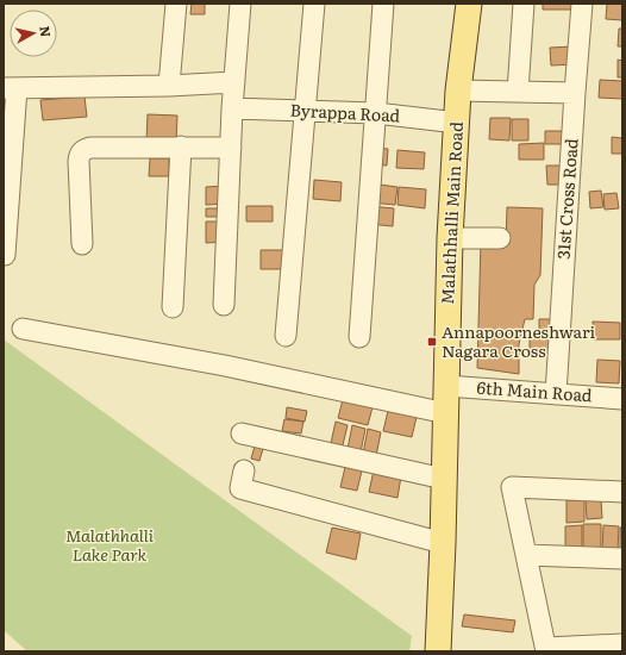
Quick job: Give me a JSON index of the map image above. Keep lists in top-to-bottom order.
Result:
{
  "streets": {
    "main road": ["Malathhalli Main Road"],
    "street": ["Byrappa Road", "31st Cross Road", "6th Main Road"]
  },
  "crossings": [
    ["Byrappa Road", "Malathhalli Main Road"],
    ["31st Cross Road", "6th Main Road"],
    ["Malathhalli Main Road", "6th Main Road"]
  ],
  "parks": ["Malathhalli Lake Park"],
  "places": {
    "transit": ["Annapoorneshwari Nagara Cross"]
  },
  "north": "right"
}
